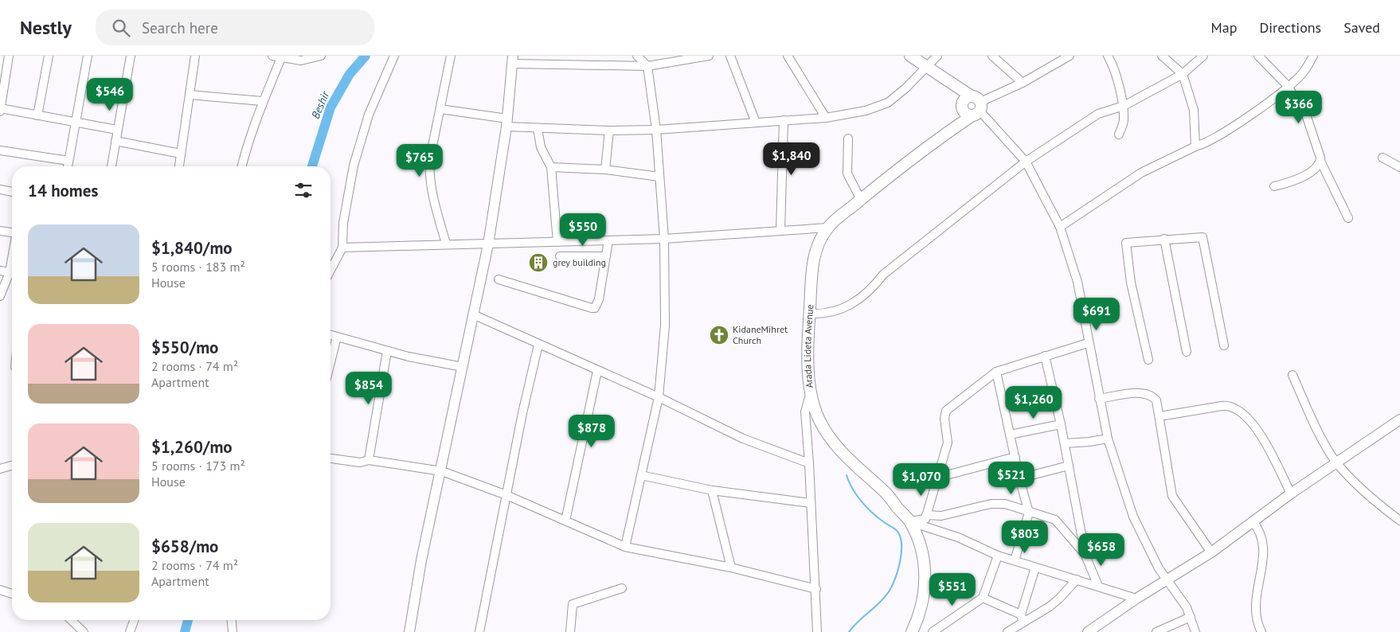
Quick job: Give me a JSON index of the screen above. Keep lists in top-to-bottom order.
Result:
{
  "streets": {
    "highway": ["Arada Lideta Avenue"]
  },
  "water": ["Beshir"],
  "places": {
    "building": ["grey building"],
    "church": ["KidaneMihret Church"]
  },
  "page": {
    "header": "Nestly",
    "search": "Search here",
    "nav": ["Map", "Directions", "Saved"],
    "price": [
      "$546",
      "$366",
      "$1,840",
      "$765",
      "$550",
      "$691",
      "$854",
      "$1,260",
      "$878",
      "$521",
      "$1,070",
      "$803",
      "$658",
      "$551"
    ],
    "heading": "14 homes",
    "list": [
      {
        "name": "$1,840/mo",
        "note": "5 rooms · 183 m² · House"
      },
      {
        "name": "$550/mo",
        "note": "2 rooms · 74 m² · Apartment"
      },
      {
        "name": "$1,260/mo",
        "note": "5 rooms · 173 m² · House"
      },
      {
        "name": "$658/mo",
        "note": "2 rooms · 74 m² · Apartment"
      }
    ]
  }
}
